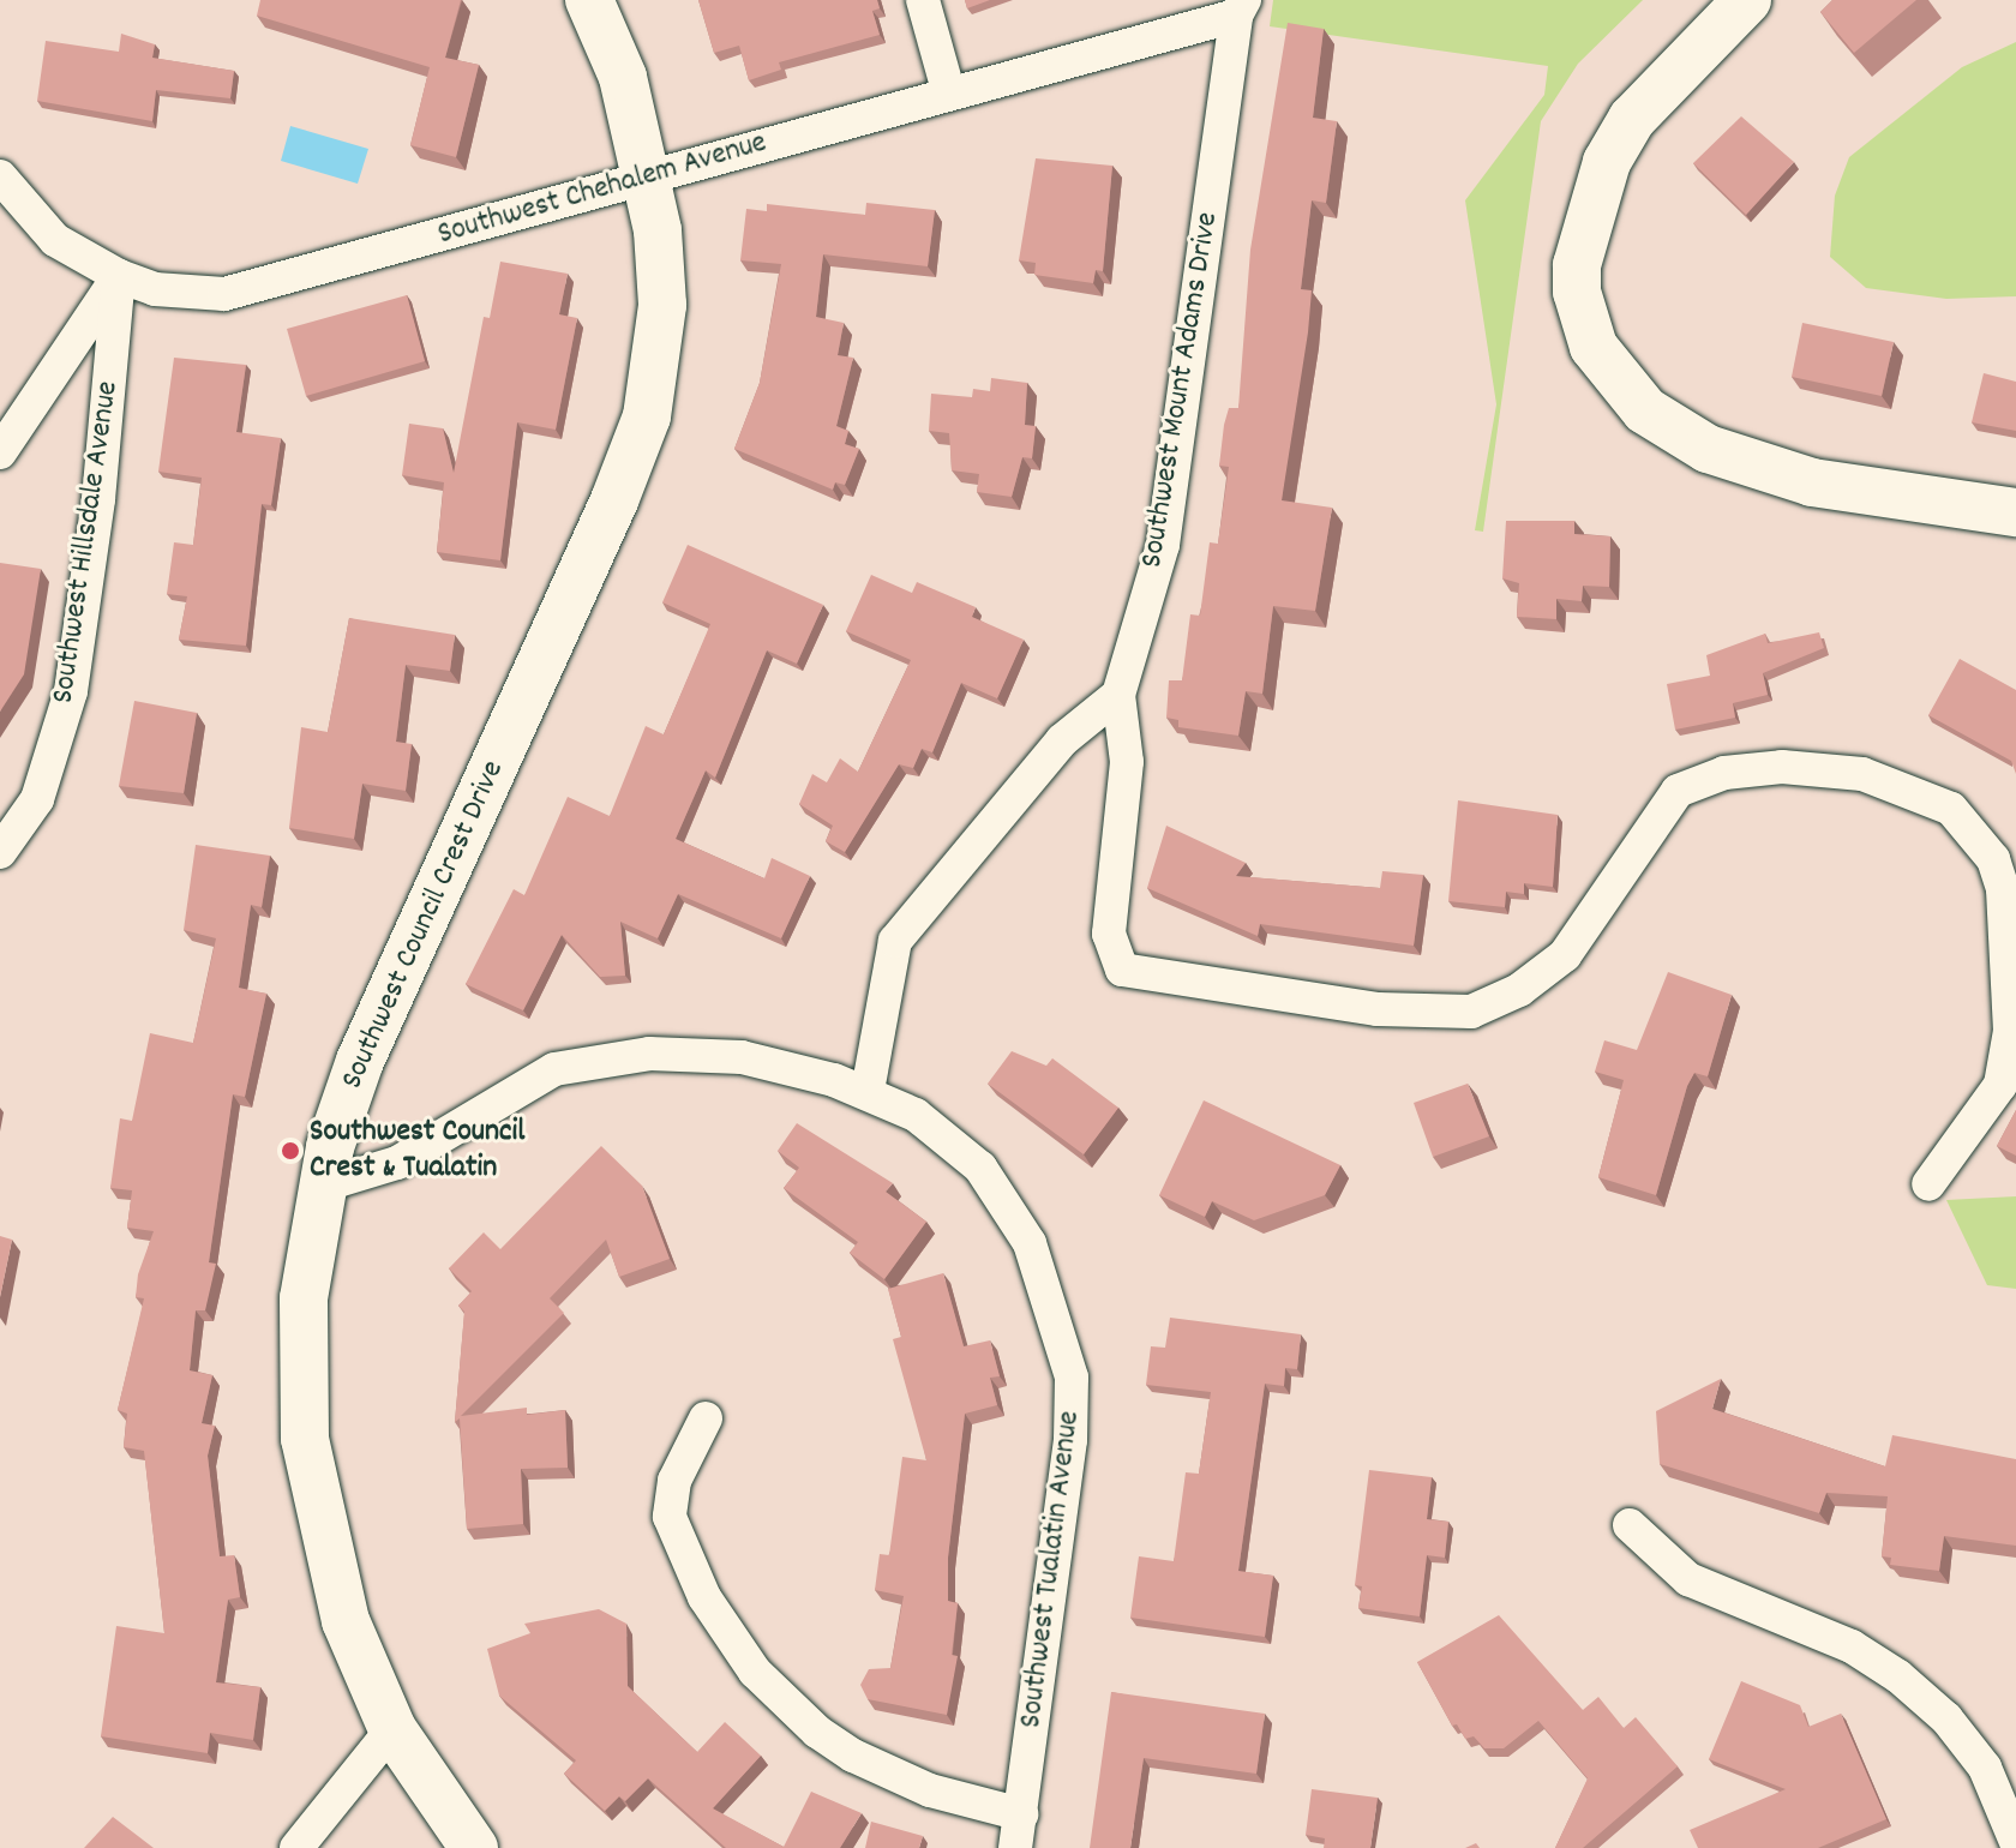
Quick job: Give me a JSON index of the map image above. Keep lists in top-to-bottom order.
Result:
{
  "streets": {
    "street": [
      "Southwest Chehalem Avenue",
      "Southwest Mount Adams Drive",
      "Southwest Hillsdale Avenue",
      "Southwest Council Crest Drive",
      "Southwest Tualatin Avenue"
    ]
  },
  "crossings": [
    ["Southwest Chehalem Avenue", "Southwest Mount Adams Drive"],
    ["Southwest Chehalem Avenue", "Southwest Hillsdale Avenue"],
    ["Southwest Chehalem Avenue", "Southwest Council Crest Drive"],
    ["Southwest Council Crest Drive", "Southwest Tualatin Avenue"]
  ],
  "places": ["Southwest Council Crest & Tualatin"]
}
